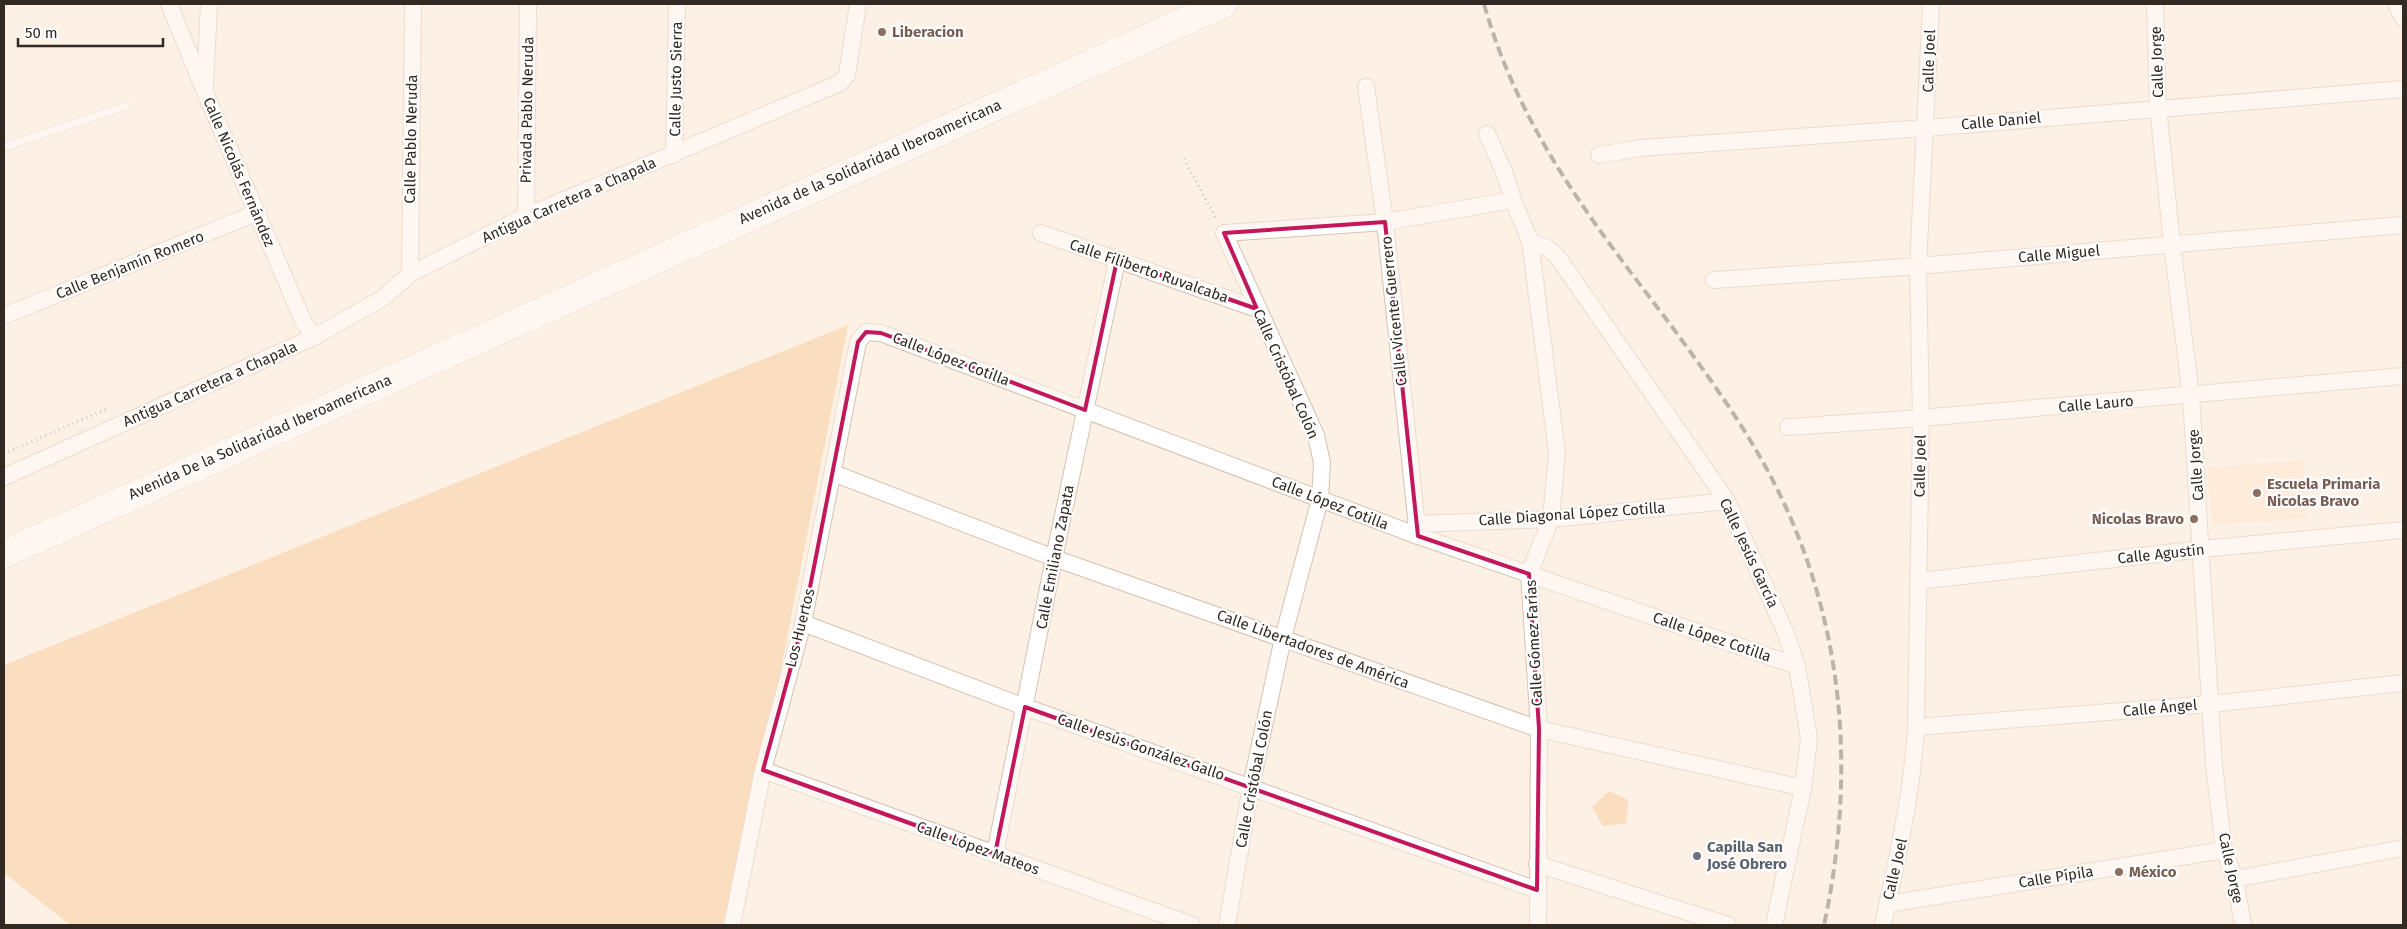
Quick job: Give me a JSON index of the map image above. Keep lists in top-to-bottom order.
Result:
{
  "streets": {
    "highway": ["Avenida de la Solidaridad Iberoamericana", "Avenida De la Solidaridad Iberoamericana"],
    "street": [
      "Calle Joel",
      "Calle Jorge",
      "Calle Justo Sierra",
      "Privada Pablo Neruda",
      "Calle Daniel",
      "Calle Pablo Neruda",
      "Calle Nicolás Fernández",
      "Antigua Carretera a Chapala",
      "Calle Miguel",
      "Calle Benjamín Romero",
      "Calle Filiberto Ruvalcaba",
      "Calle Vicente Guerrero",
      "Calle López Cotilla",
      "Calle Cristóbal Colón",
      "Calle Lauro",
      "Calle Diagonal López Cotilla",
      "Calle Jesús García",
      "Calle Agustín",
      "Calle Emiliano Zapata",
      "Los Huertos",
      "Calle Gómez Farías",
      "Calle Libertadores de América",
      "Calle Ángel",
      "Calle Jesús González Gallo",
      "Calle López Mateos",
      "Calle Pípila"
    ]
  },
  "crossings": [
    ["Calle Joel", "Calle Daniel"],
    ["Calle Joel", "Calle Miguel"],
    ["Calle Joel", "Calle Lauro"],
    ["Calle Joel", "Calle Agustín"],
    ["Calle Joel", "Calle Ángel"],
    ["Calle Joel", "Calle Pípila"],
    ["Calle Jorge", "Calle Daniel"],
    ["Calle Jorge", "Calle Miguel"],
    ["Calle Jorge", "Calle Lauro"],
    ["Calle Jorge", "Calle Agustín"],
    ["Calle Jorge", "Calle Ángel"],
    ["Calle Jorge", "Calle Pípila"],
    ["Calle Justo Sierra", "Antigua Carretera a Chapala"],
    ["Privada Pablo Neruda", "Antigua Carretera a Chapala"],
    ["Calle Pablo Neruda", "Antigua Carretera a Chapala"],
    ["Avenida de la Solidaridad Iberoamericana", "Avenida De la Solidaridad Iberoamericana"],
    ["Calle Nicolás Fernández", "Antigua Carretera a Chapala"],
    ["Calle Nicolás Fernández", "Calle Benjamín Romero"],
    ["Calle Filiberto Ruvalcaba", "Calle Cristóbal Colón"],
    ["Calle Filiberto Ruvalcaba", "Calle Emiliano Zapata"],
    ["Calle Vicente Guerrero", "Calle López Cotilla"],
    ["Calle Vicente Guerrero", "Calle Diagonal López Cotilla"],
    ["Calle López Cotilla", "Calle Cristóbal Colón"],
    ["Calle López Cotilla", "Calle Diagonal López Cotilla"],
    ["Calle López Cotilla", "Calle Jesús García"],
    ["Calle López Cotilla", "Calle Emiliano Zapata"],
    ["Calle López Cotilla", "Los Huertos"],
    ["Calle López Cotilla", "Calle Gómez Farías"],
    ["Calle Cristóbal Colón", "Calle Libertadores de América"],
    ["Calle Cristóbal Colón", "Calle Jesús González Gallo"],
    ["Calle Diagonal López Cotilla", "Calle Jesús García"],
    ["Calle Diagonal López Cotilla", "Calle Gómez Farías"],
    ["Calle Jesús García", "Calle Gómez Farías"],
    ["Calle Jesús García", "Calle Libertadores de América"],
    ["Calle Emiliano Zapata", "Calle Libertadores de América"],
    ["Calle Emiliano Zapata", "Calle Jesús González Gallo"],
    ["Calle Emiliano Zapata", "Calle López Mateos"],
    ["Los Huertos", "Calle Libertadores de América"],
    ["Los Huertos", "Calle Jesús González Gallo"],
    ["Los Huertos", "Calle López Mateos"],
    ["Calle Gómez Farías", "Calle Libertadores de América"],
    ["Calle Gómez Farías", "Calle Jesús González Gallo"]
  ],
  "places": [
    "Liberacion",
    "Escuela Primaria Nicolas Bravo",
    "Nicolas Bravo",
    "Capilla San José Obrero",
    "México"
  ],
  "scale_bar": "50 m"
}
